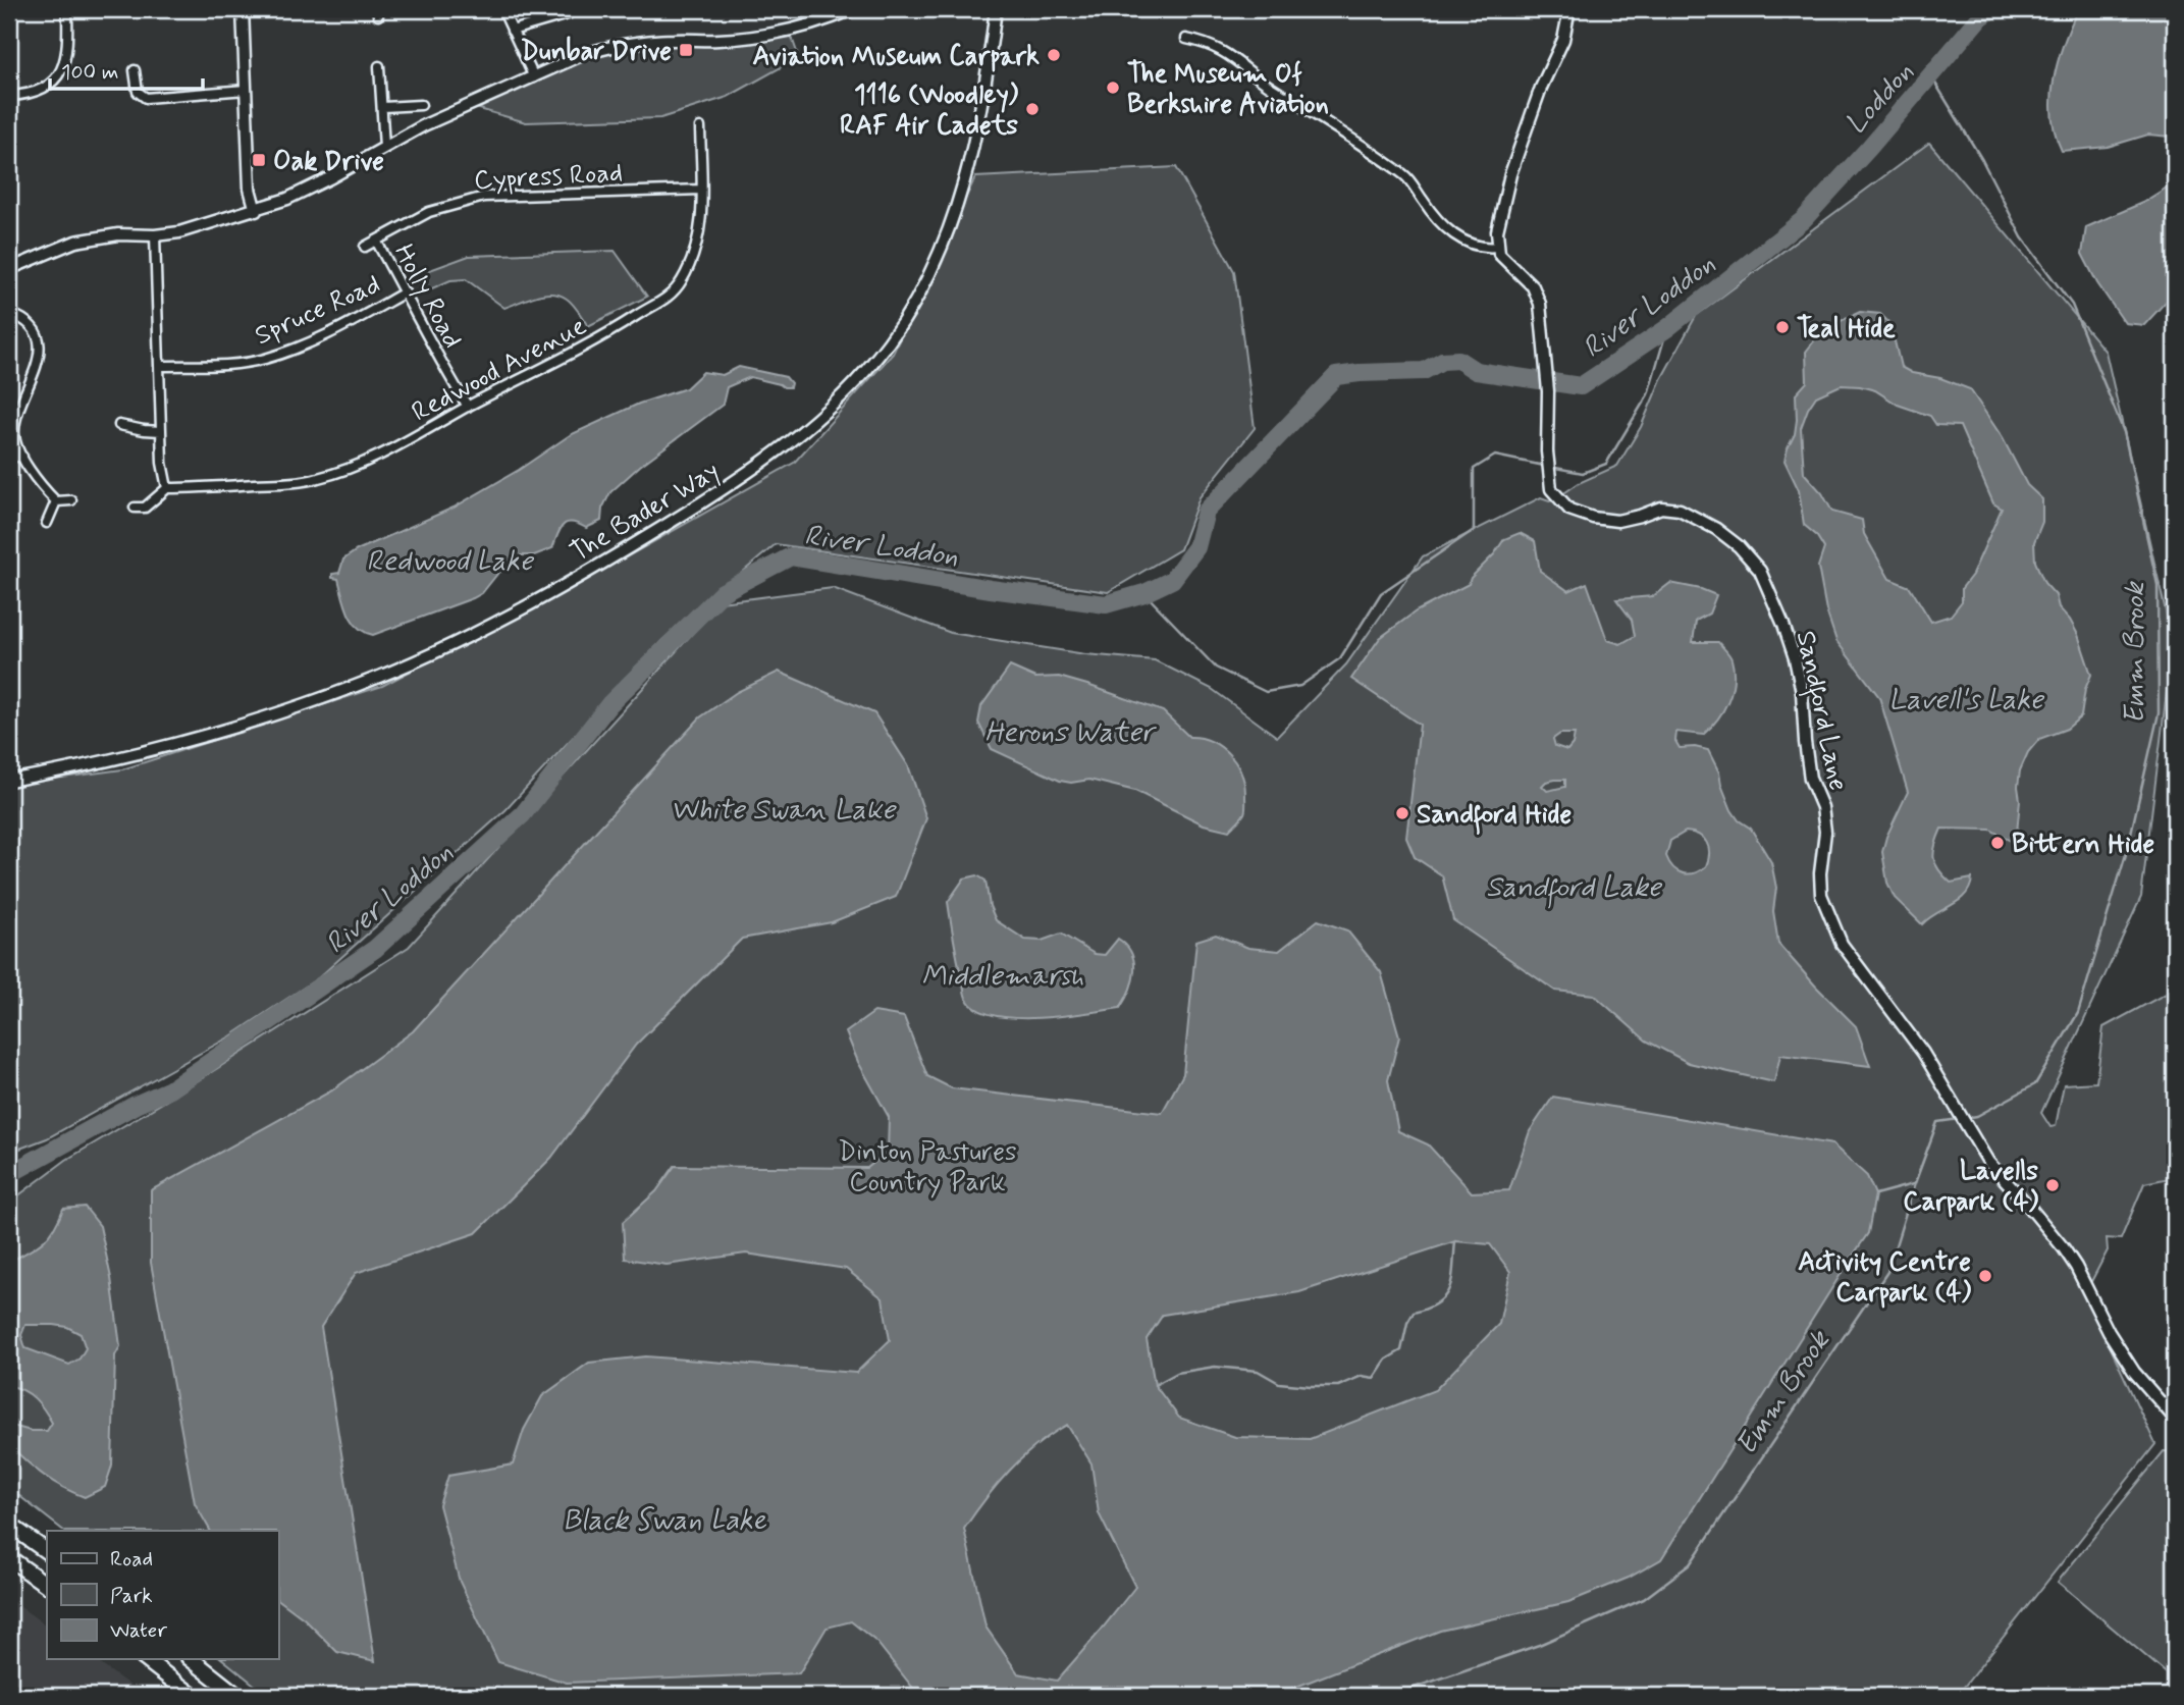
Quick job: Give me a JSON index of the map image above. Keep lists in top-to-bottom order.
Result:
{
  "streets": {
    "street": [
      "Cypress Road",
      "Holly Road",
      "Spruce Road",
      "Redwood Avenue",
      "The Bader Way",
      "Sandford Lane"
    ]
  },
  "crossings": [
    ["Cypress Road", "Holly Road"],
    ["Cypress Road", "Redwood Avenue"],
    ["Holly Road", "Spruce Road"],
    ["Holly Road", "Redwood Avenue"]
  ],
  "water": [
    "Loddon",
    "River Loddon",
    "Redwood Lake",
    "Emm Brook",
    "Lavell's Lake",
    "Herons Water",
    "White Swan Lake",
    "Sandford Lake",
    "Middlemarsh",
    "Black Swan Lake"
  ],
  "parks": ["Dinton Pastures Country Park"],
  "places": {
    "transit": ["Dunbar Drive", "Oak Drive"],
    "other": [
      "Aviation Museum Carpark",
      "The Museum Of Berkshire Aviation",
      "1116 (Woodley) RAF Air Cadets",
      "Teal Hide",
      "Sandford Hide",
      "Bittern Hide",
      "Lavells Carpark (4)",
      "Activity Centre Carpark (4)"
    ]
  },
  "legend": ["Road", "Park", "Water"],
  "scale_bar": "100 m"
}
